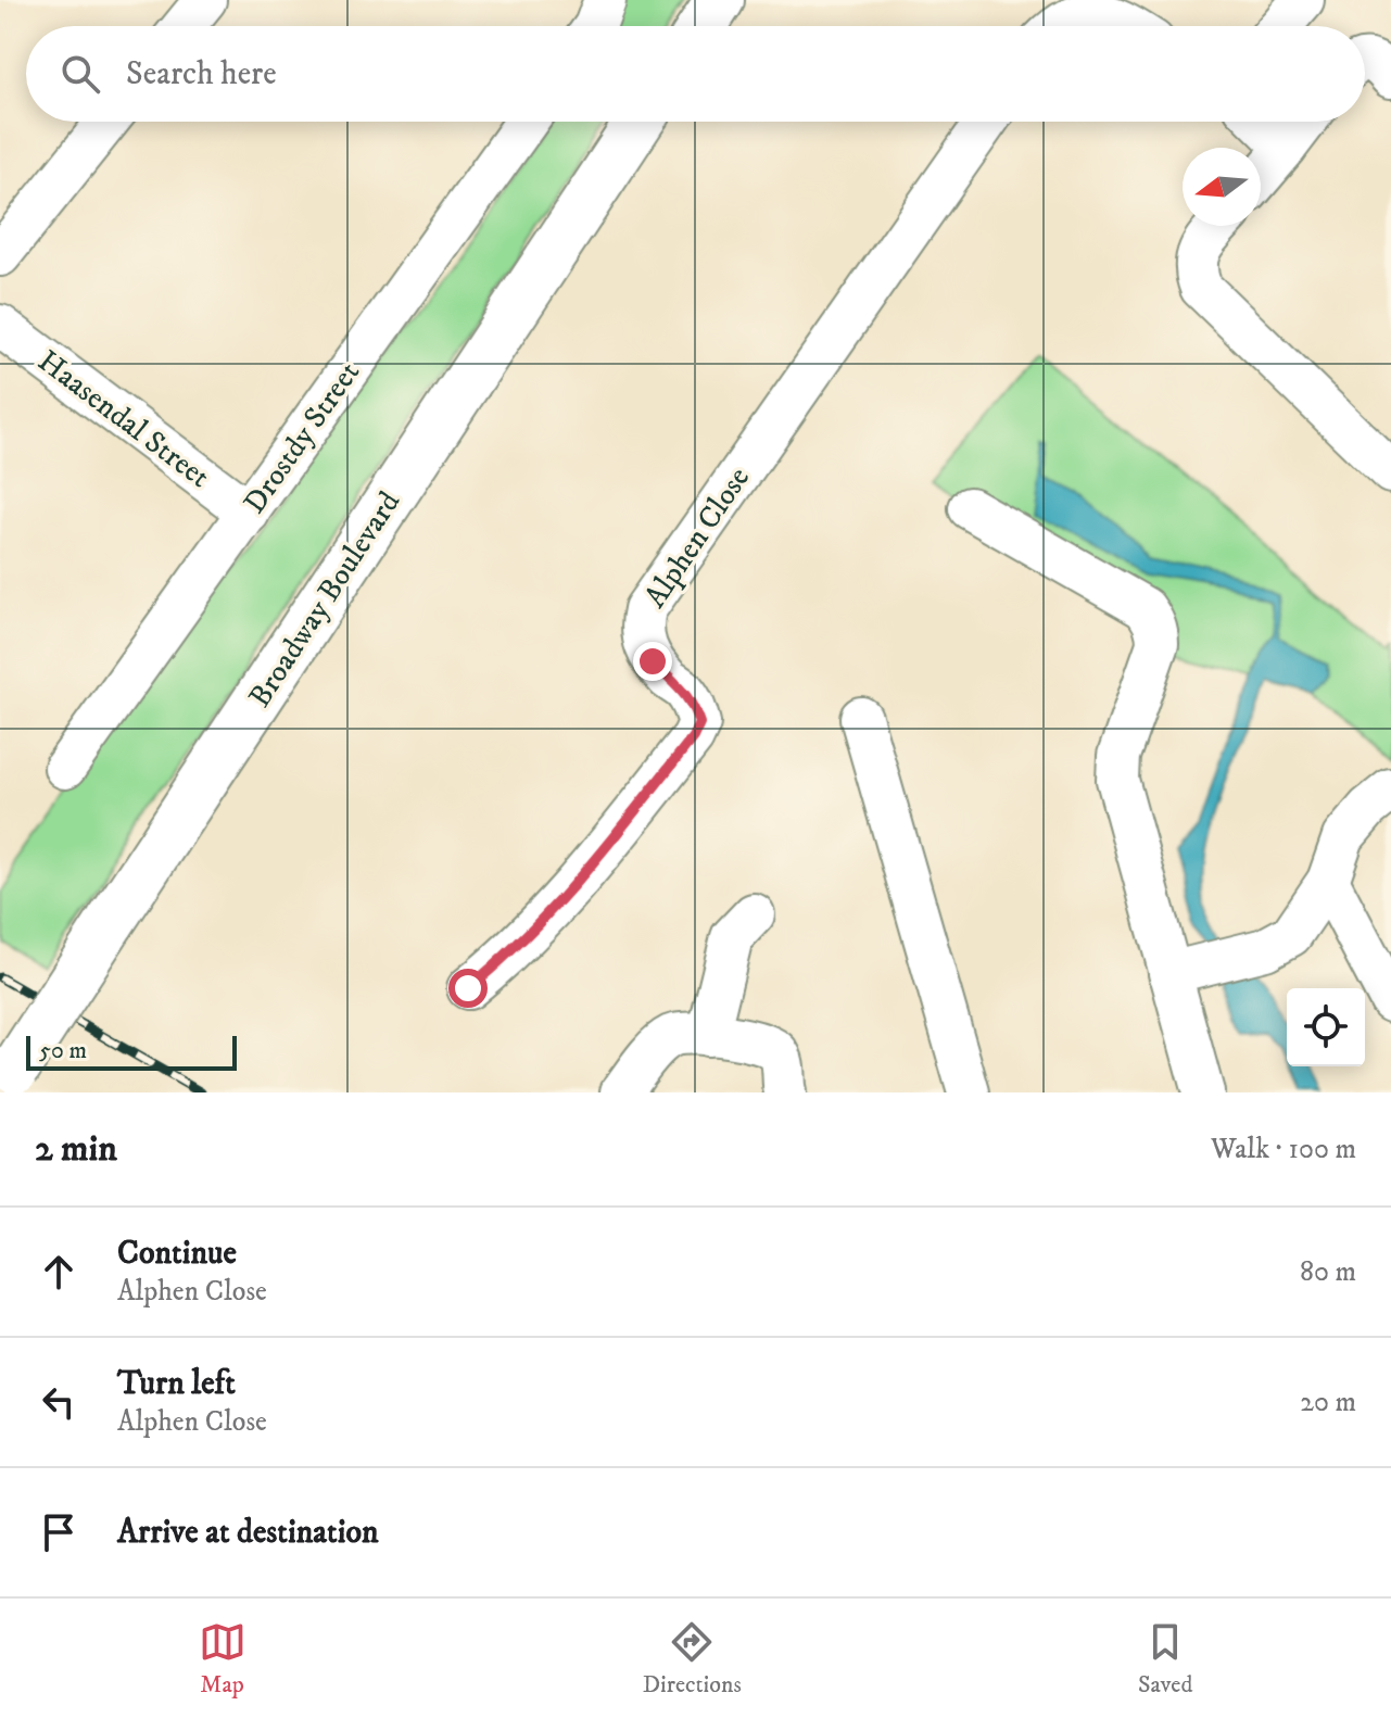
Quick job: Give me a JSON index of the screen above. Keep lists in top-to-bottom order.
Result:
{
  "streets": {
    "main road": ["Broadway Boulevard"],
    "street": ["Haasendal Street", "Drostdy Street", "Alphen Close"]
  },
  "crossings": [
    ["Haasendal Street", "Drostdy Street"]
  ],
  "scale_bar": "50 m",
  "north": "left",
  "page": {
    "search": "Search here",
    "scale": "50 m",
    "heading": ["2 min", "Walk · 100 m"],
    "list": [
      ["Continue", "Alphen Close", "80 m"],
      ["Turn left", "Alphen Close", "20 m"],
      "Arrive at destination"
    ],
    "nav": ["Map", "Directions", "Saved"]
  }
}
